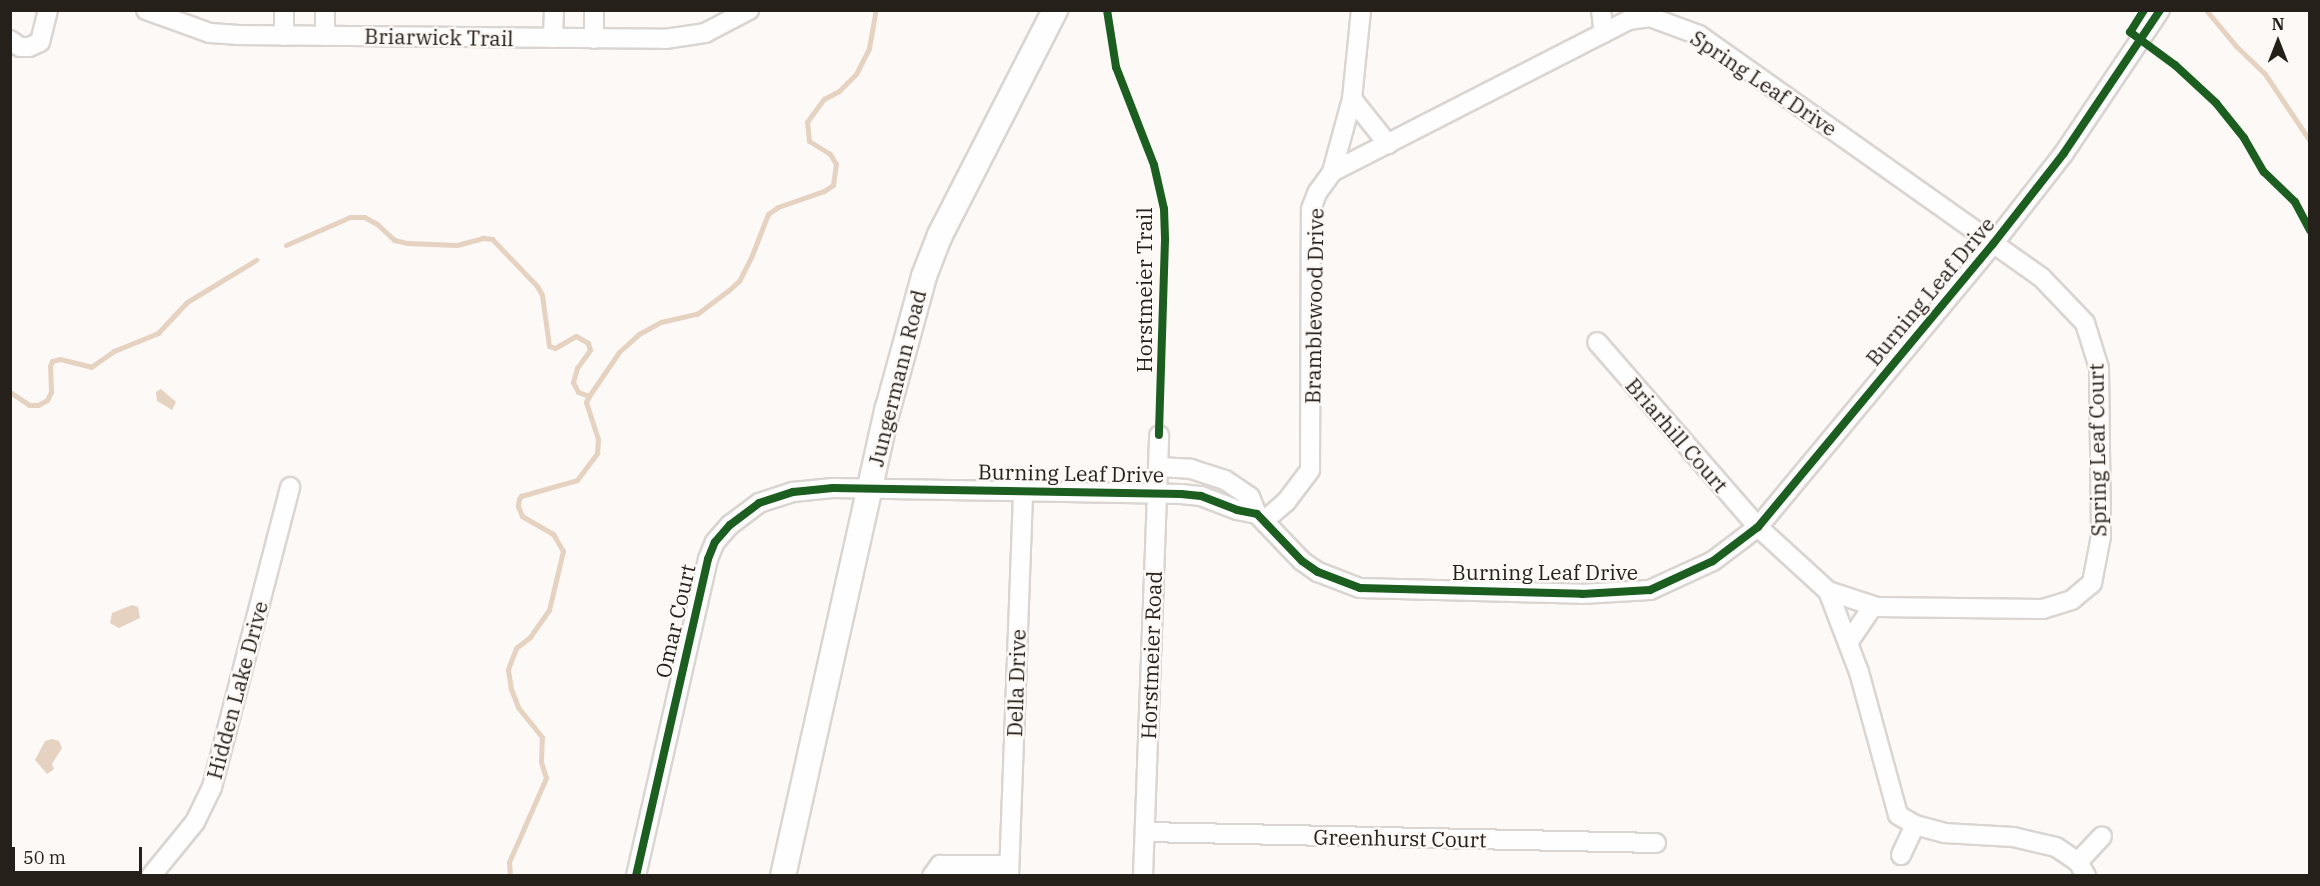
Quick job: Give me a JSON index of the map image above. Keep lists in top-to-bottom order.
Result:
{
  "streets": {
    "main road": ["Jungermann Road"],
    "street": [
      "Briarwick Trail",
      "Spring Leaf Drive",
      "Burning Leaf Drive",
      "Bramblewood Drive",
      "Briarhill Court",
      "Spring Leaf Court",
      "Omar Court",
      "Horstmeier Road",
      "Della Drive",
      "Hidden Lake Drive",
      "Greenhurst Court"
    ],
    "cycle path": ["Horstmeier Trail"]
  },
  "crossings": [
    ["Spring Leaf Drive", "Burning Leaf Drive"],
    ["Spring Leaf Drive", "Bramblewood Drive"],
    ["Spring Leaf Drive", "Spring Leaf Court"],
    ["Burning Leaf Drive", "Bramblewood Drive"],
    ["Burning Leaf Drive", "Jungermann Road"],
    ["Burning Leaf Drive", "Briarhill Court"],
    ["Burning Leaf Drive", "Spring Leaf Court"],
    ["Burning Leaf Drive", "Omar Court"],
    ["Burning Leaf Drive", "Horstmeier Road"],
    ["Burning Leaf Drive", "Della Drive"],
    ["Jungermann Road", "Omar Court"],
    ["Briarhill Court", "Spring Leaf Court"],
    ["Horstmeier Road", "Greenhurst Court"]
  ],
  "scale_bar": "50 m",
  "north": "top"
}
